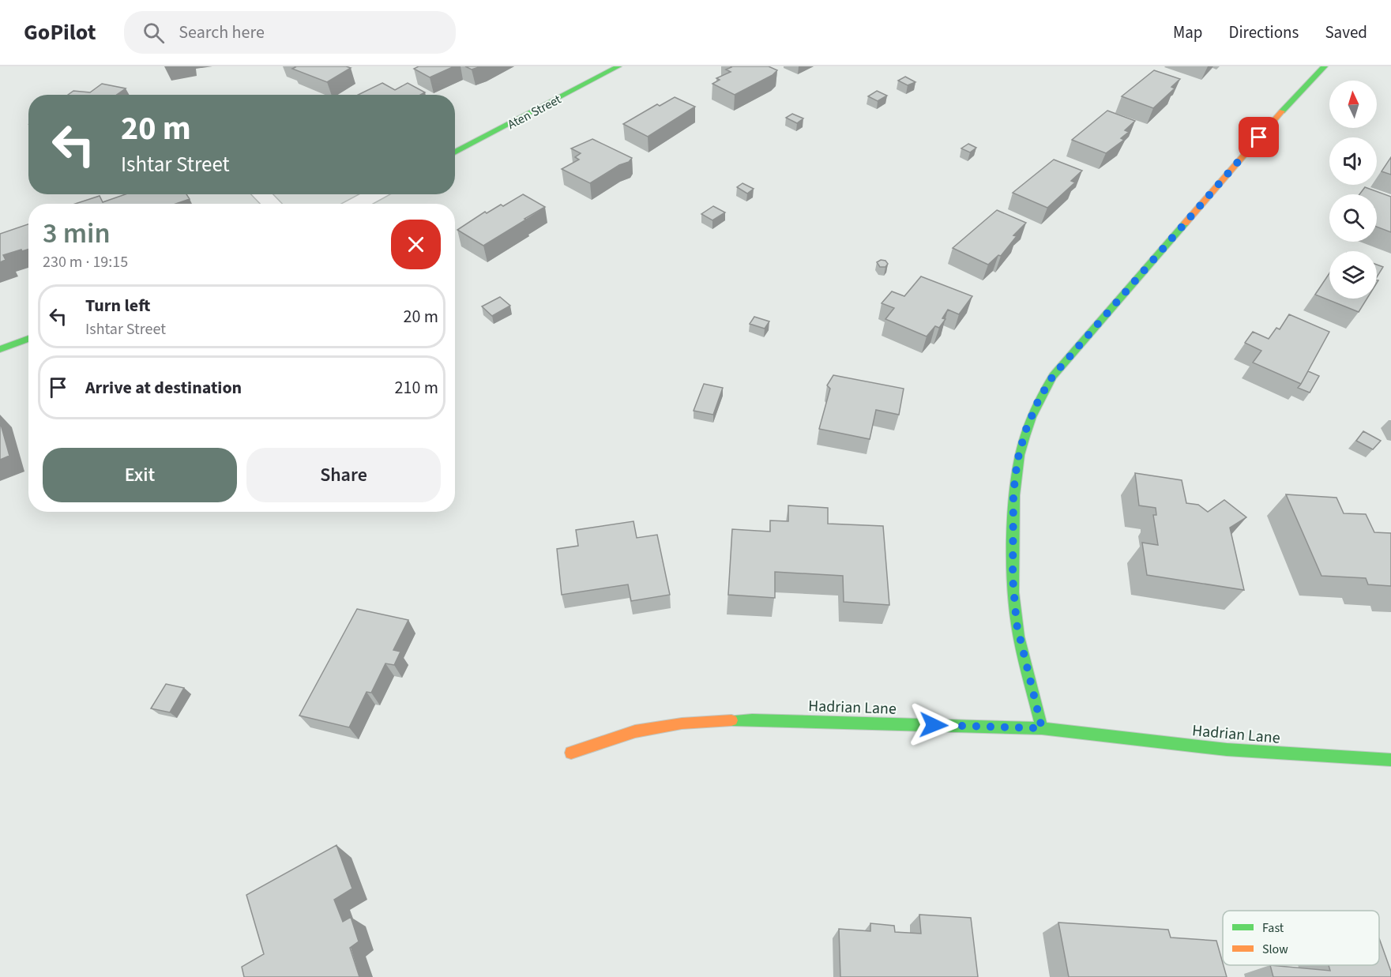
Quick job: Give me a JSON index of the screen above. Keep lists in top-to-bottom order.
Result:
{
  "streets": {
    "street": ["Aten Street", "Hadrian Lane"]
  },
  "legend": ["Fast", "Slow"],
  "north": "top",
  "page": {
    "header": "GoPilot",
    "search": "Search here",
    "nav": ["Map", "Directions", "Saved"],
    "turn": ["20 m", "Ishtar Street"],
    "heading": ["3 min", "230 m · 19:15"],
    "list": [
      {
        "name": "Turn left",
        "note": "Ishtar Street",
        "value": "20 m"
      },
      {
        "name": "Arrive at destination",
        "value": "210 m"
      }
    ],
    "buttons": ["Exit", "Share"]
  }
}
